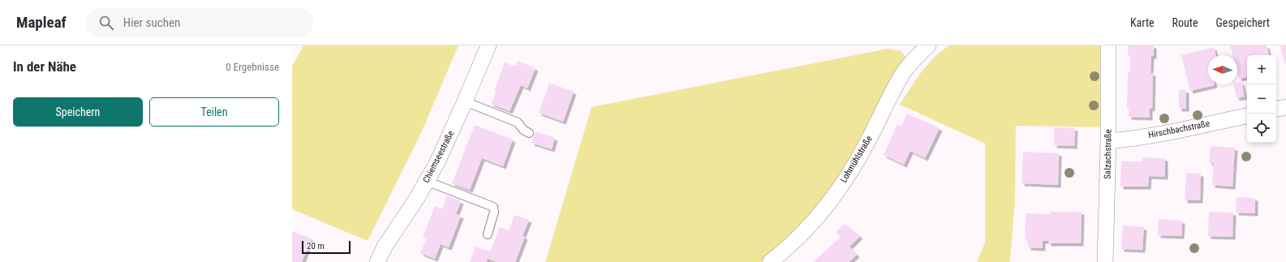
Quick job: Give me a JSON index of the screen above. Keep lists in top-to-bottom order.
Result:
{
  "streets": {
    "street": [
      "Hirschbachstraße",
      "Salzachstraße",
      "Chiemseestraße",
      "Lohmühlstraße"
    ]
  },
  "crossings": [
    ["Hirschbachstraße", "Salzachstraße"]
  ],
  "scale_bar": "20 m",
  "north": "left",
  "page": {
    "header": "Mapleaf",
    "search": "Hier suchen",
    "nav": ["Karte", "Route", "Gespeichert"],
    "heading": ["In der Nähe", "0 Ergebnisse"],
    "map_buttons": ["+", "−"],
    "buttons": ["Speichern", "Teilen"],
    "scale": "20 m"
  }
}
